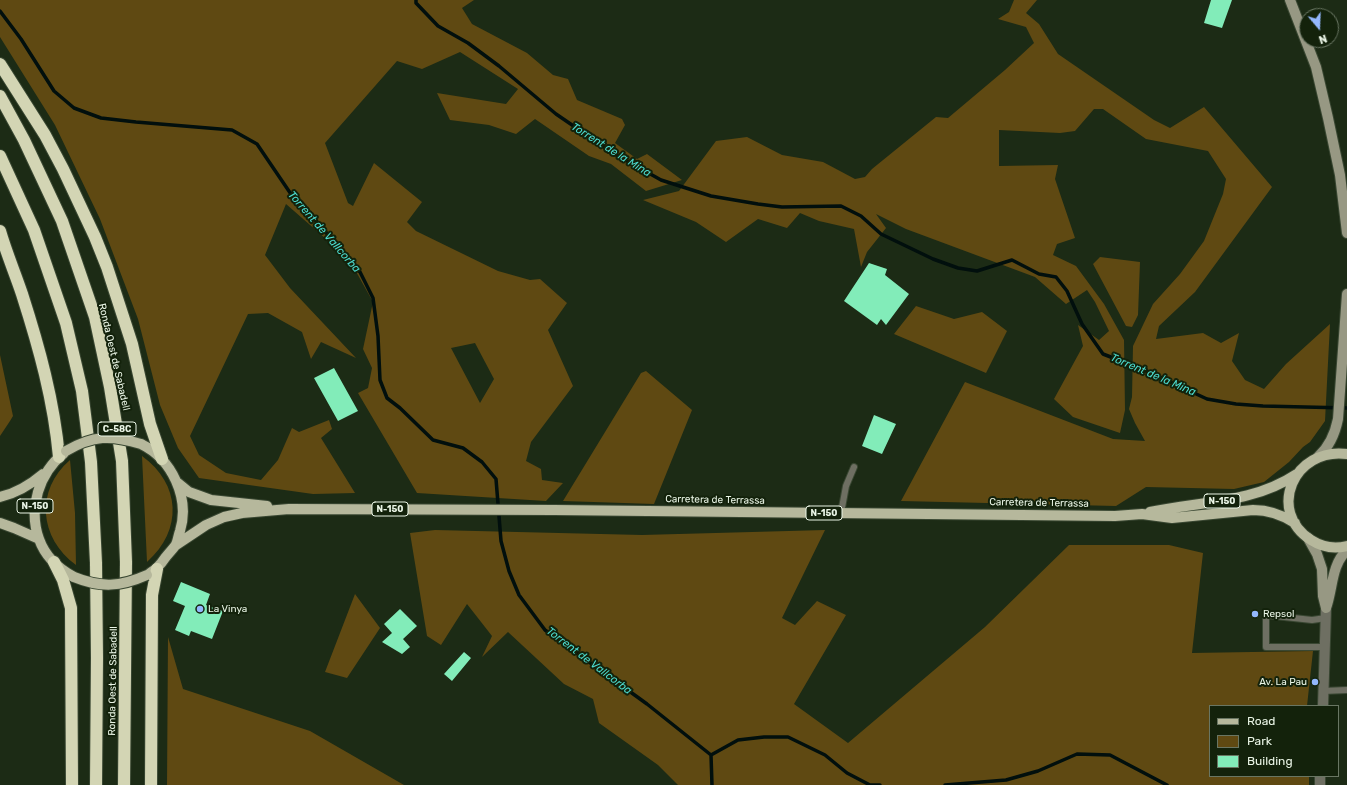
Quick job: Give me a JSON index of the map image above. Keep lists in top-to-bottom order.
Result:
{
  "streets": {
    "highway": ["Ronda Oest de Sabadell", "C-58C"],
    "main road": ["Carretera de Terrassa", "N-150"]
  },
  "crossings": [
    ["Carretera de Terrassa", "N-150"]
  ],
  "water": ["Torrent de la Mina", "Torrent de Vallcorba"],
  "places": ["La Vinya", "Repsol", "Av. La Pau"],
  "legend": ["Road", "Park", "Building"],
  "north": "bottom"
}
